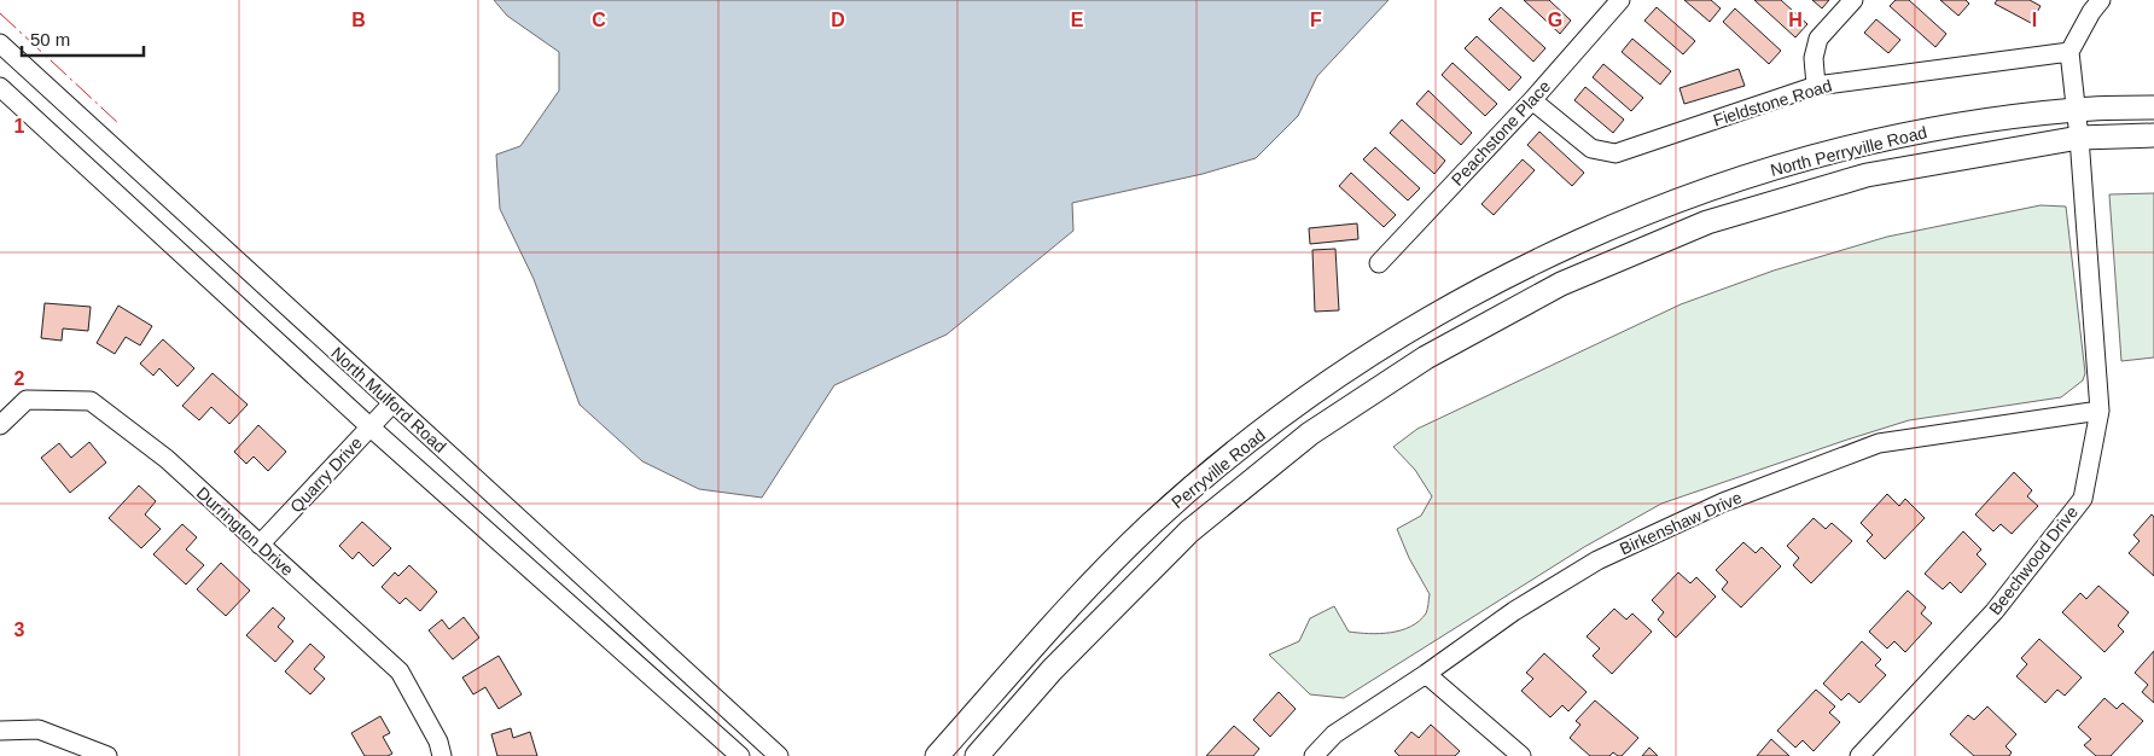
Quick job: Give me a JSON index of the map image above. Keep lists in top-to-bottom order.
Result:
{
  "streets": {
    "main road": ["North Perryville Road", "Perryville Road"],
    "street": [
      "Fieldstone Road",
      "Peachstone Place",
      "North Mulford Road",
      "Quarry Drive",
      "Birkenshaw Drive",
      "Durrington Drive",
      "Beechwood Drive"
    ]
  },
  "crossings": [
    ["Fieldstone Road", "Peachstone Place"],
    ["Fieldstone Road", "Beechwood Drive"],
    ["North Perryville Road", "Perryville Road"],
    ["North Perryville Road", "Beechwood Drive"],
    ["North Mulford Road", "Quarry Drive"],
    ["Quarry Drive", "Durrington Drive"],
    ["Birkenshaw Drive", "Beechwood Drive"]
  ],
  "scale_bar": "50 m",
  "grid": {
    "columns": [
      "B",
      "C",
      "D",
      "E",
      "F",
      "G",
      "H",
      "I"
    ],
    "rows": ["1", "2", "3"]
  }
}
